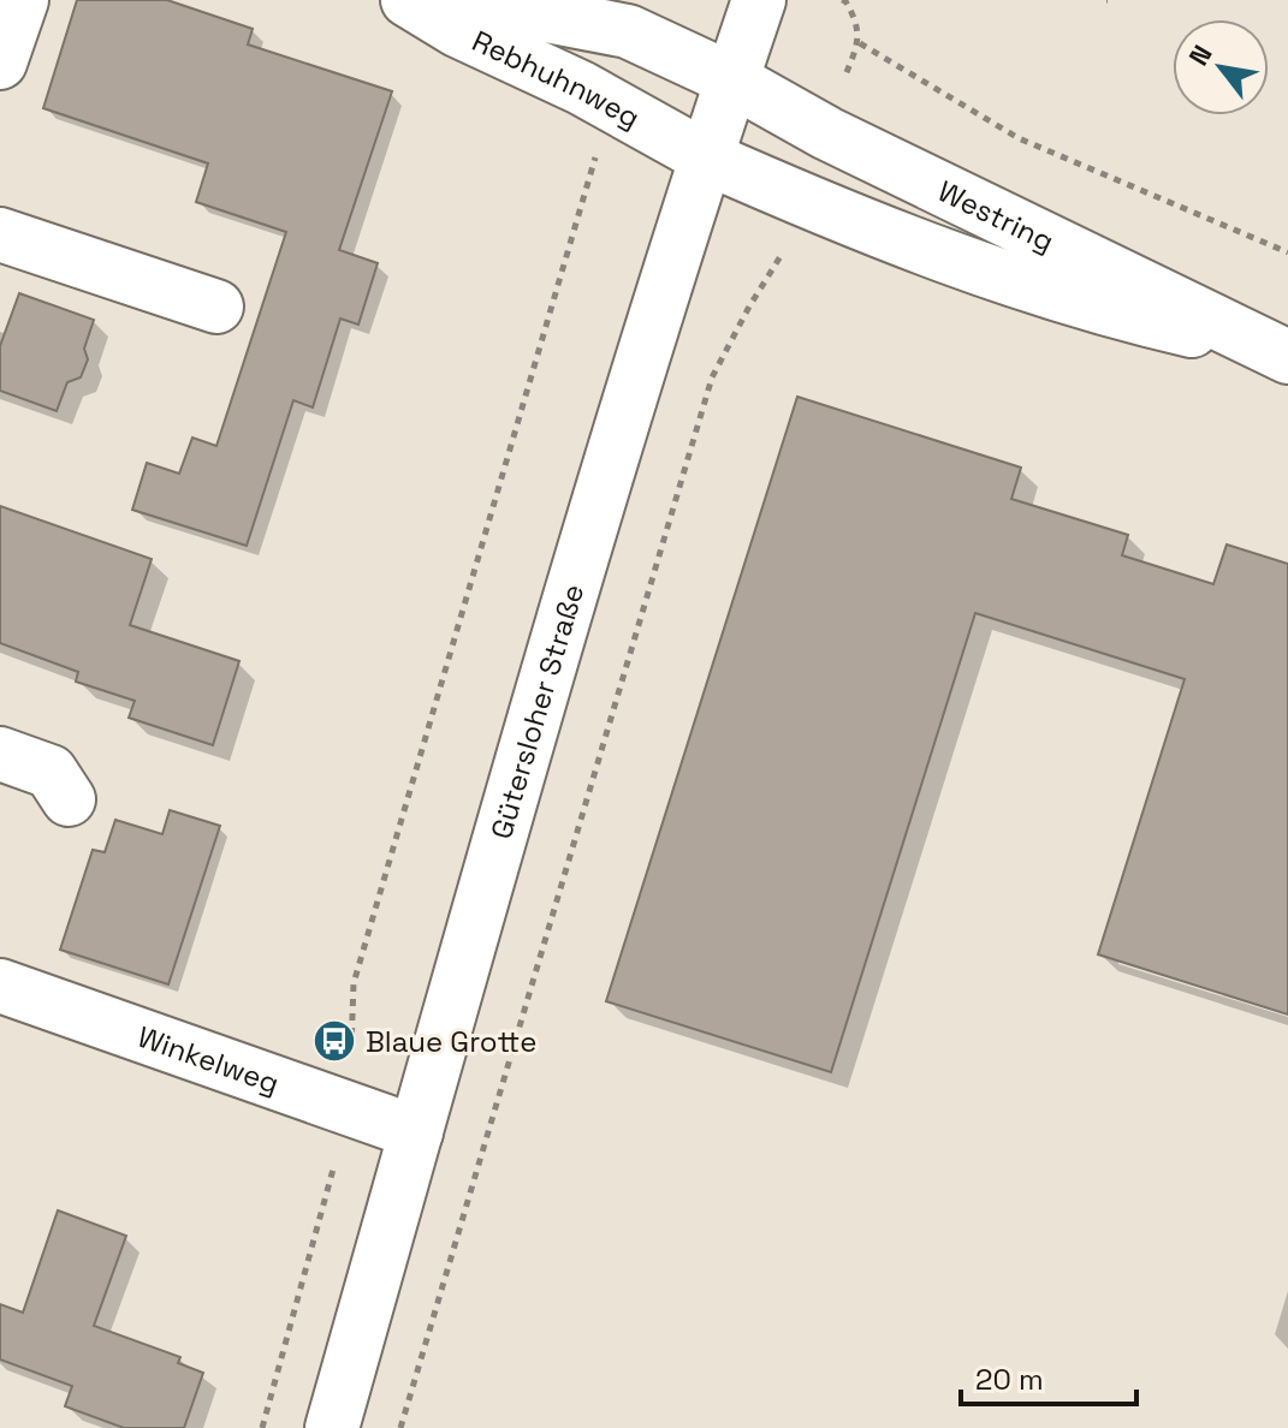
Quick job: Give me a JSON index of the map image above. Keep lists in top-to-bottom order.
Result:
{
  "streets": {
    "street": [
      "Rebhuhnweg",
      "Westring",
      "Gütersloher Straße",
      "Winkelweg"
    ]
  },
  "crossings": [
    ["Rebhuhnweg", "Westring"],
    ["Rebhuhnweg", "Gütersloher Straße"],
    ["Westring", "Gütersloher Straße"],
    ["Gütersloher Straße", "Winkelweg"]
  ],
  "places": {
    "bus stop": ["Blaue Grotte"]
  },
  "scale_bar": "20 m",
  "north": "top left"
}
